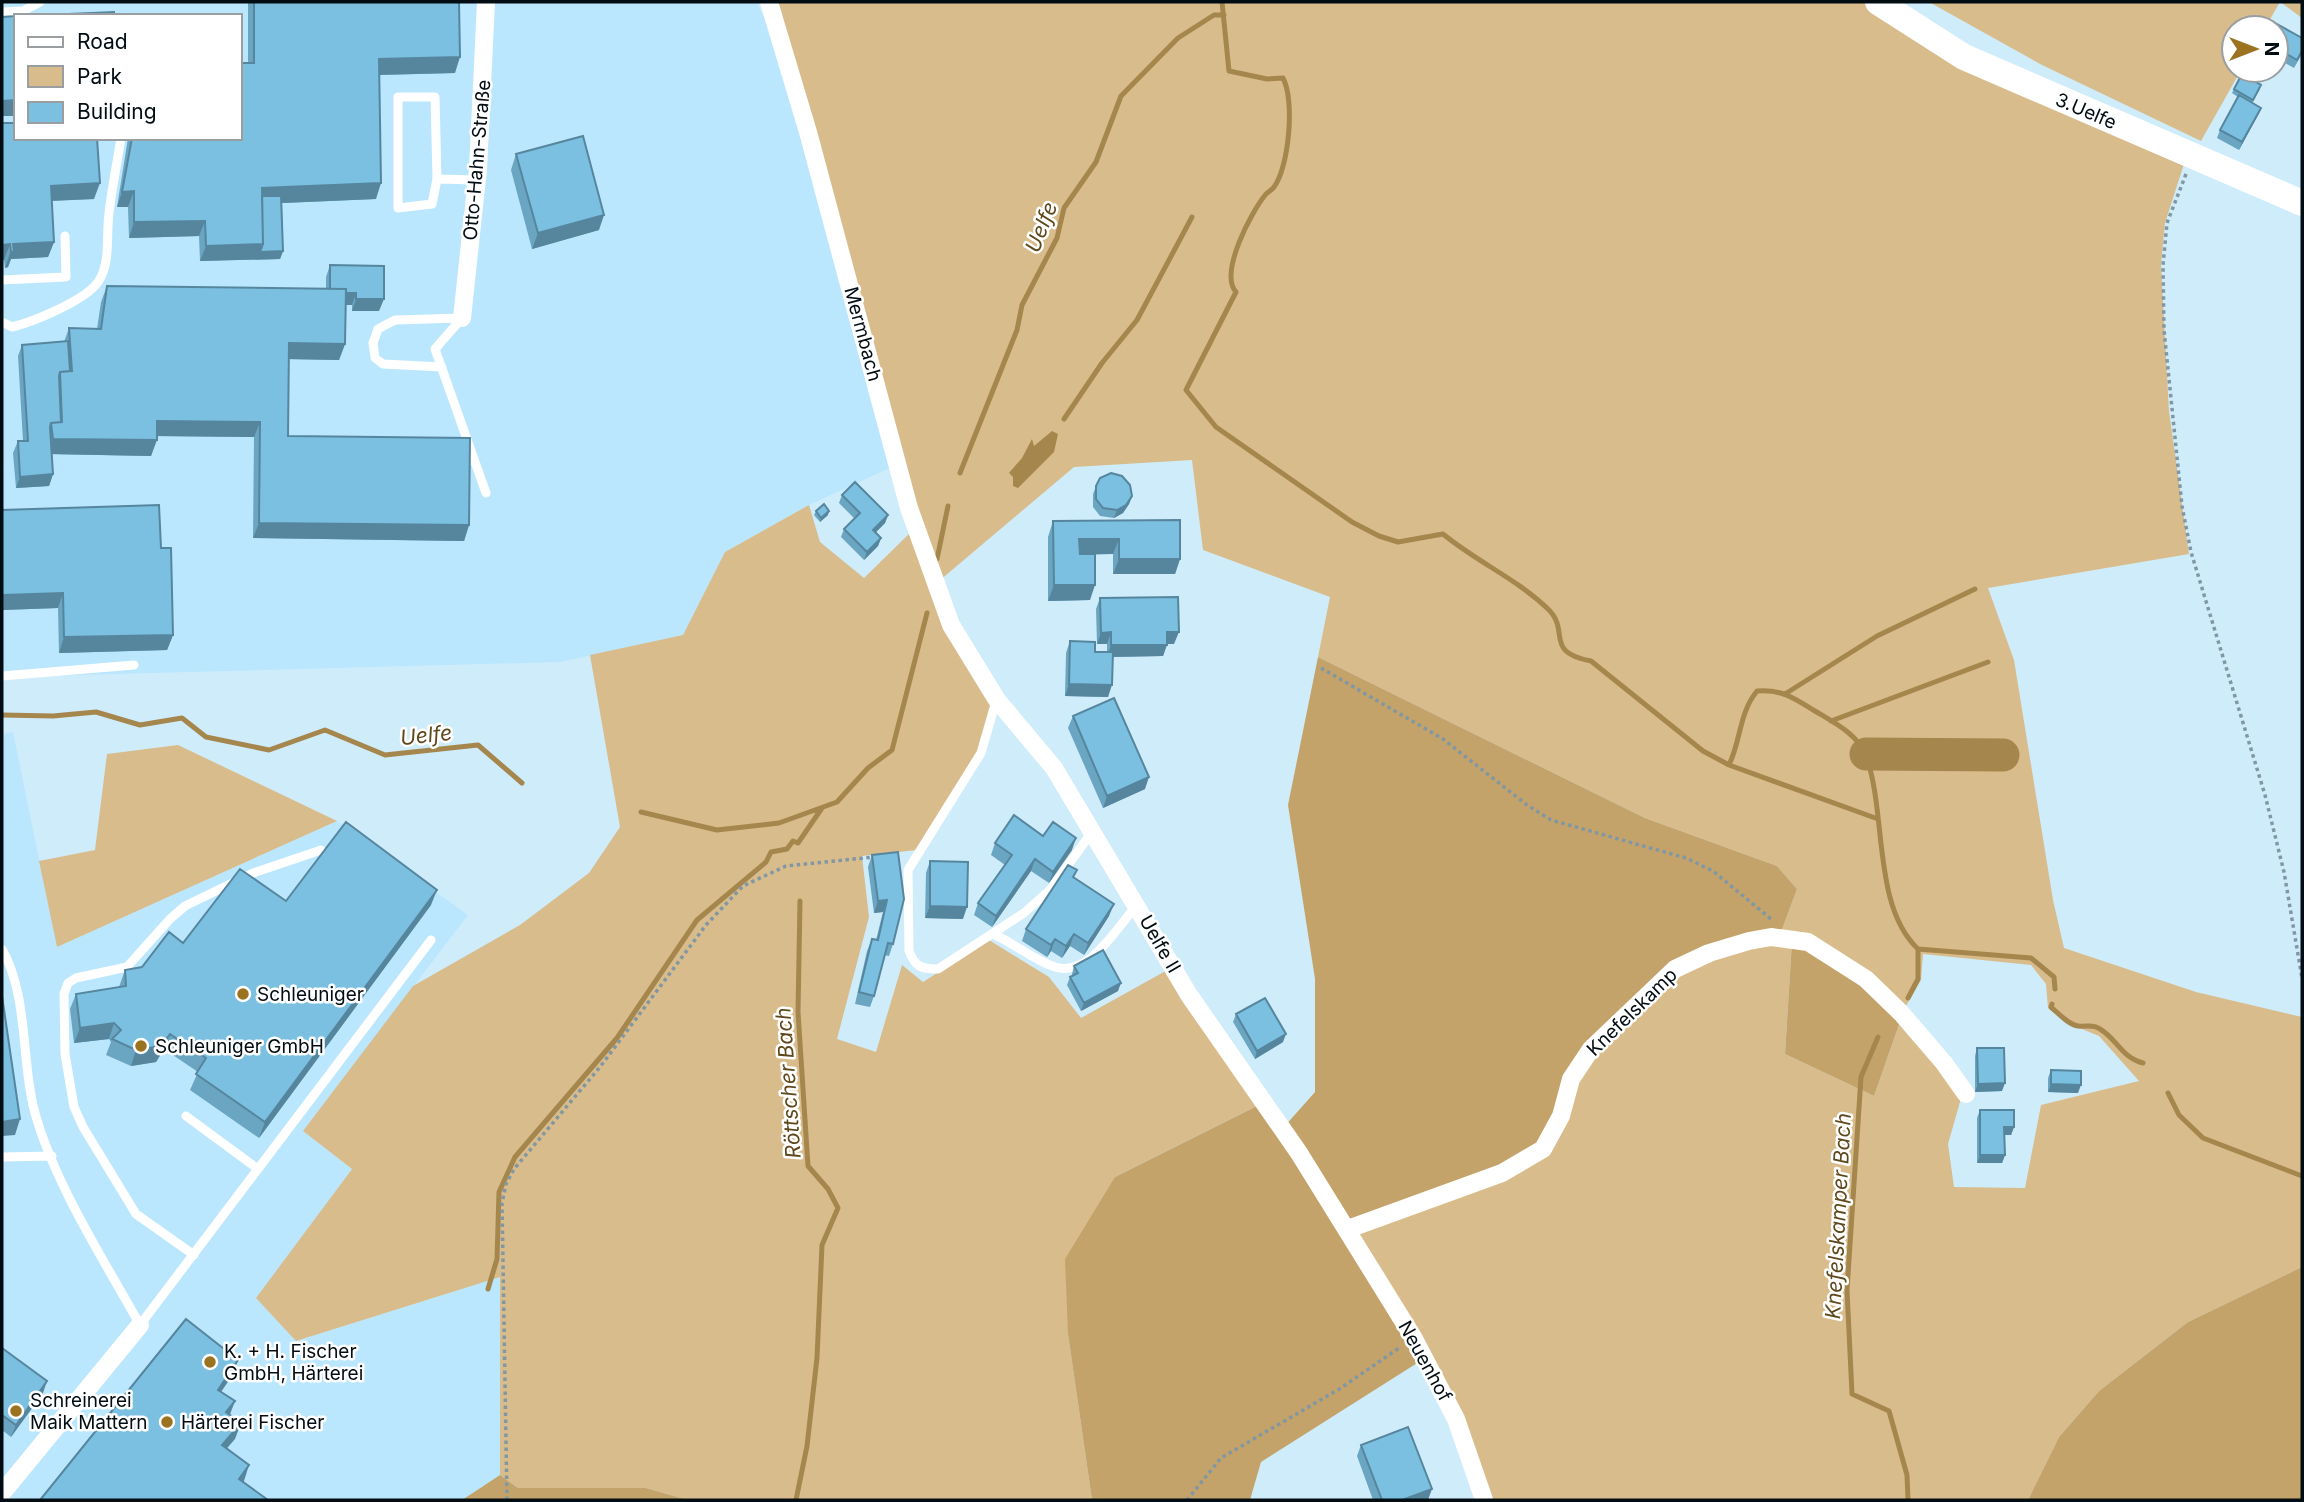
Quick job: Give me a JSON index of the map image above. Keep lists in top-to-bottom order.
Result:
{
  "streets": {
    "street": [
      "3.Uelfe",
      "Otto-Hahn-Straße",
      "Mermbach",
      "Uelfe II",
      "Knefelskamp",
      "Neuenhof"
    ]
  },
  "crossings": [
    ["Mermbach", "Uelfe II"],
    ["Uelfe II", "Knefelskamp"],
    ["Uelfe II", "Neuenhof"],
    ["Knefelskamp", "Neuenhof"]
  ],
  "water": ["Uelfe", "Röttscher Bach", "Knefelskamper Bach"],
  "places": [
    "Schleuniger",
    "Schleuniger GmbH",
    "K. + H. Fischer GmbH, Härterei",
    "Schreinerei Maik Mattern",
    "Härterei Fischer"
  ],
  "legend": ["Road", "Park", "Building"],
  "north": "right"
}
